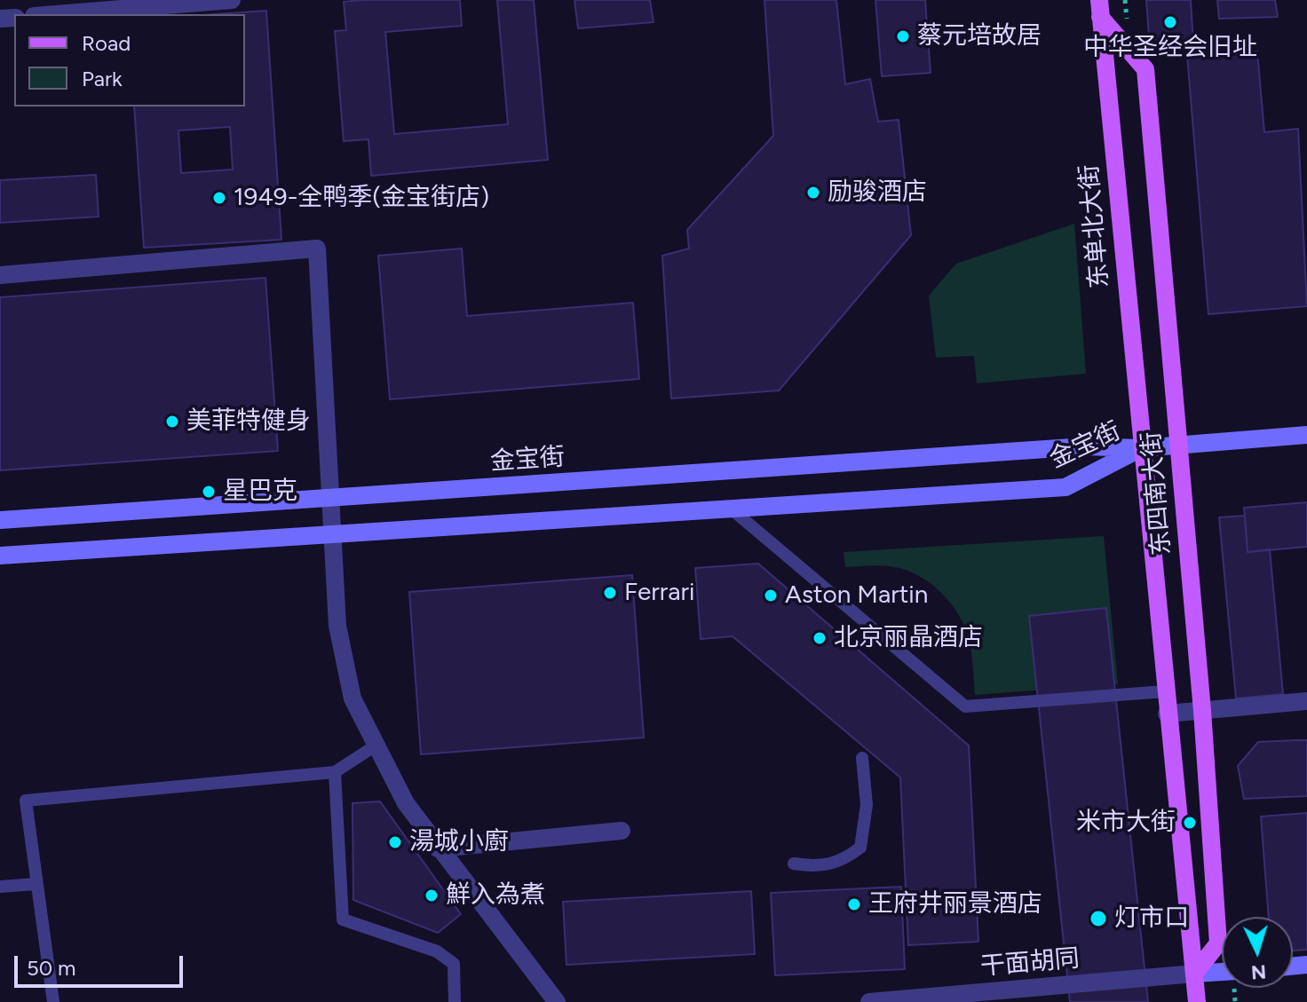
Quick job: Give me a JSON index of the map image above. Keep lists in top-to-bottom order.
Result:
{
  "streets": {
    "main road": ["东单北大街", "金宝街", "东四南大街"],
    "street": ["干面胡同"]
  },
  "crossings": [
    ["东单北大街", "金宝街"],
    ["东单北大街", "东四南大街"],
    ["金宝街", "东四南大街"],
    ["东四南大街", "干面胡同"]
  ],
  "places": [
    "中华圣经会旧址",
    "蔡元培故居",
    "励骏酒店",
    "1949-全鸭季(金宝街店)",
    "美菲特健身",
    "星巴克",
    "Ferrari",
    "Aston Martin",
    "北京丽晶酒店",
    "米市大街",
    "湯城小廚",
    "鮮入為煮",
    "王府井丽景酒店",
    "灯市口"
  ],
  "legend": ["Road", "Park"],
  "scale_bar": "50 m",
  "north": "bottom"
}
